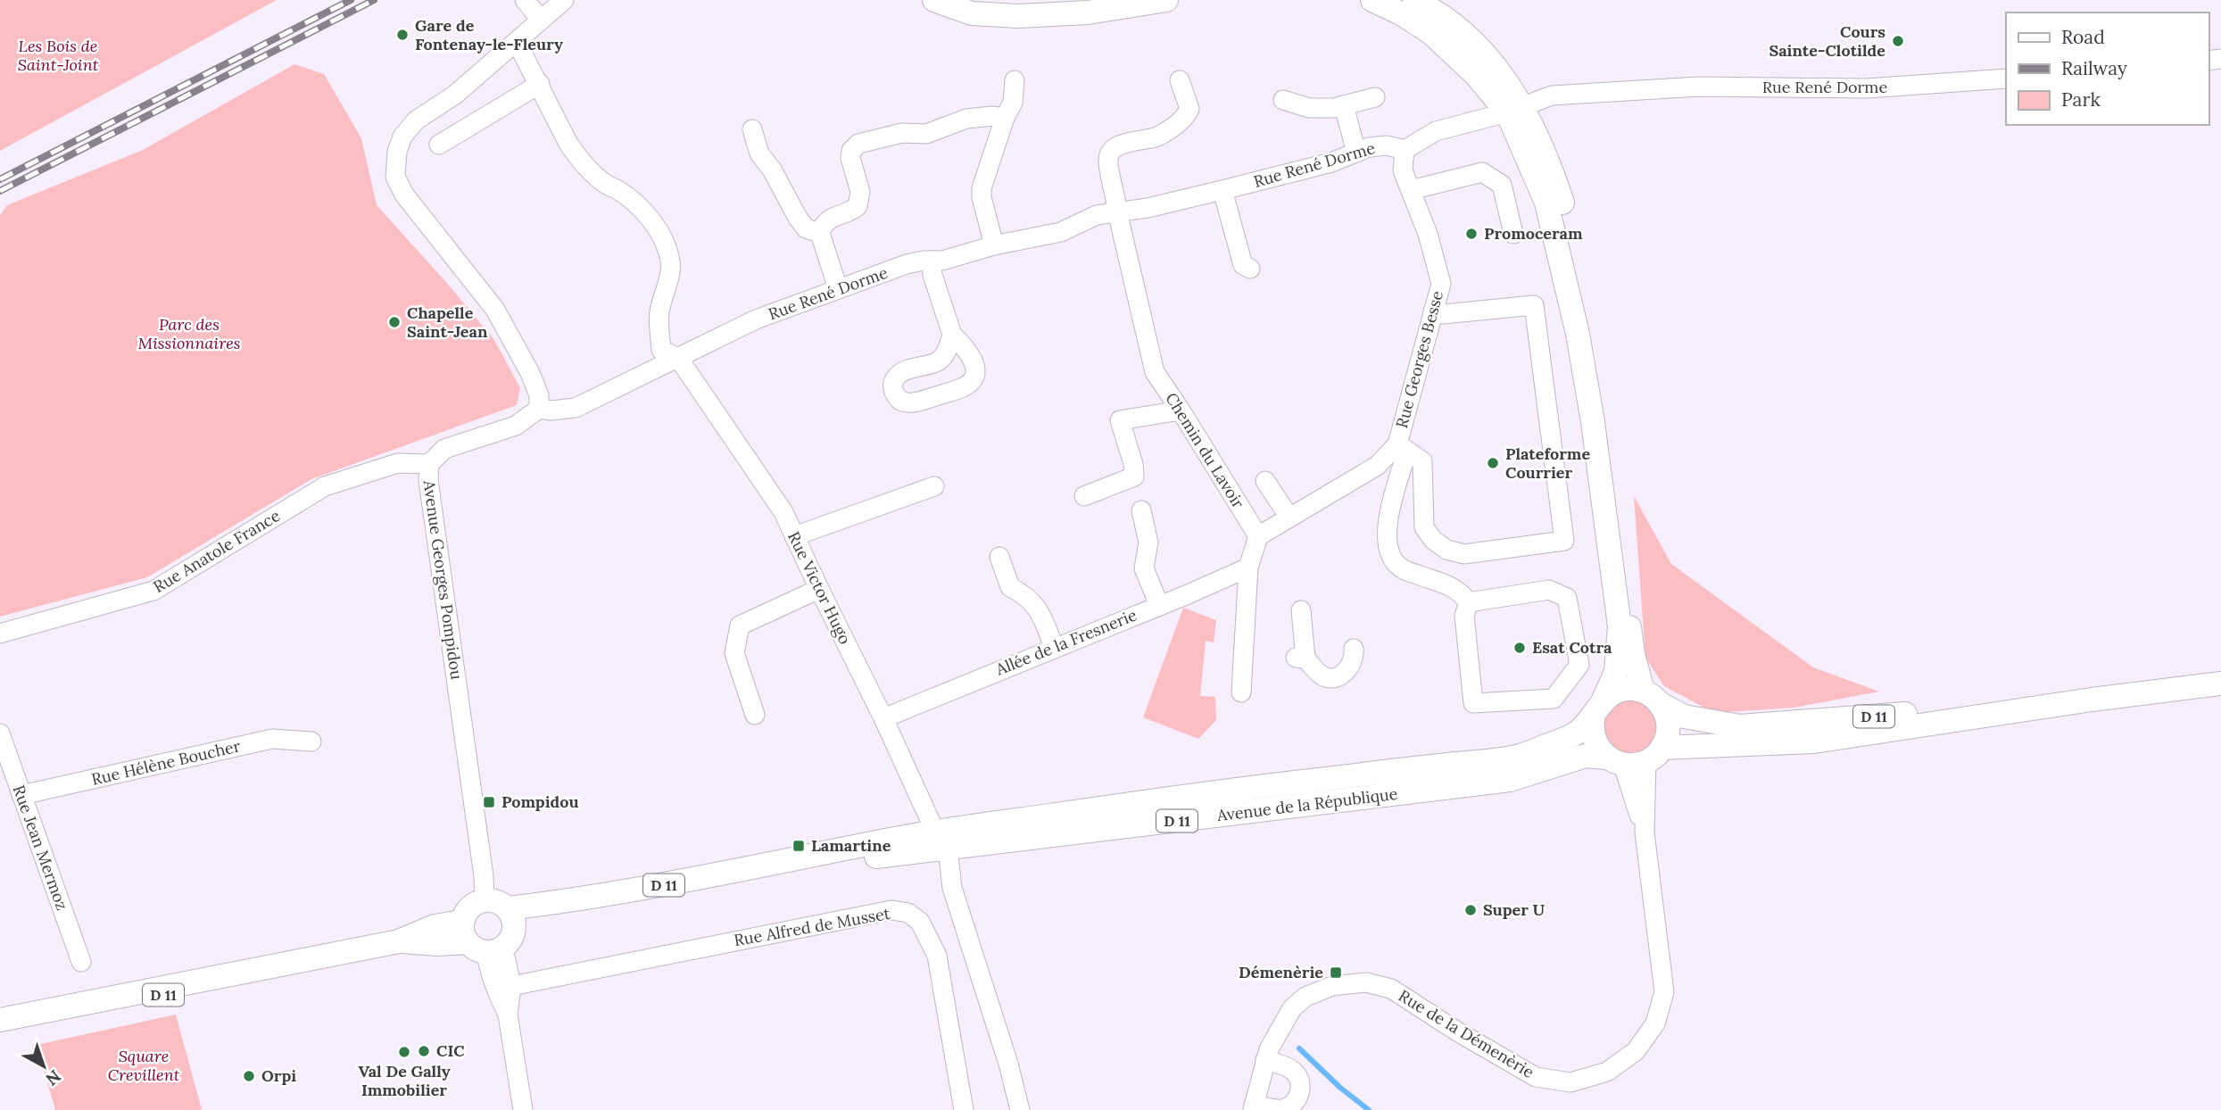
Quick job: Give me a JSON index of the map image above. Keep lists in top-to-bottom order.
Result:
{
  "streets": {
    "main road": ["D 11", "Avenue de la République"],
    "street": [
      "Rue René Dorme",
      "Rue Georges Besse",
      "Chemin du Lavoir",
      "Rue Anatole France",
      "Avenue Georges Pompidou",
      "Rue Victor Hugo",
      "Allée de la Fresnerie",
      "Rue Hélène Boucher",
      "Rue Jean Mermoz",
      "Rue Alfred de Musset",
      "Rue de la Démenèrie"
    ]
  },
  "crossings": [
    ["Rue René Dorme", "Rue Georges Besse"],
    ["Rue René Dorme", "Chemin du Lavoir"],
    ["Rue René Dorme", "Rue Victor Hugo"],
    ["Rue Georges Besse", "Chemin du Lavoir"],
    ["Rue Anatole France", "Avenue Georges Pompidou"],
    ["Rue Victor Hugo", "Allée de la Fresnerie"],
    ["Rue Victor Hugo", "Avenue de la République"],
    ["D 11", "Avenue de la République"],
    ["D 11", "Rue de la Démenèrie"],
    ["Rue Hélène Boucher", "Rue Jean Mermoz"],
    ["Avenue de la République", "Rue de la Démenèrie"]
  ],
  "parks": ["Les Bois de Saint-Joint", "Parc des Missionnaires", "Square Crevillent"],
  "places": {
    "other": [
      "Gare de Fontenay-le-Fleury",
      "Cours Sainte-Clotilde",
      "Promoceram",
      "Chapelle Saint-Jean",
      "Plateforme Courrier",
      "Esat Cotra",
      "Super U",
      "CIC",
      "Val De Gally Immobilier",
      "Orpi"
    ],
    "transit": ["Pompidou", "Lamartine", "Démenèrie"]
  },
  "legend": ["Road", "Railway", "Park"],
  "north": "bottom right"
}
